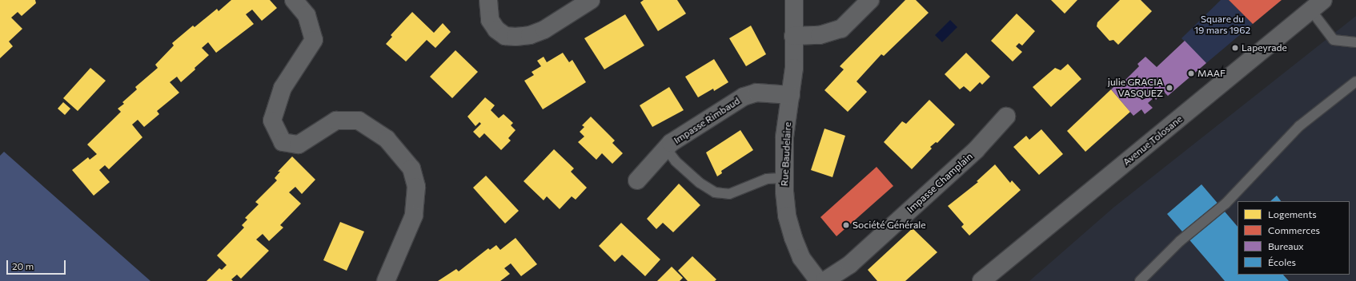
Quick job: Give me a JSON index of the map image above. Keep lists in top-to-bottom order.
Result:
{
  "streets": {
    "street": [
      "Impasse Rimbaud",
      "Avenue Tolosane",
      "Rue Baudelaire",
      "Impasse Champlain"
    ]
  },
  "crossings": [
    ["Impasse Rimbaud", "Rue Baudelaire"]
  ],
  "parks": ["Square du 19 mars 1962"],
  "places": [
    "Lapeyrade",
    "MAAF",
    "julie GRACIA VASQUEZ",
    "Société Générale"
  ],
  "legend": [
    "Logements",
    "Commerces",
    "Bureaux",
    "Écoles"
  ],
  "scale_bar": "20 m"
}
